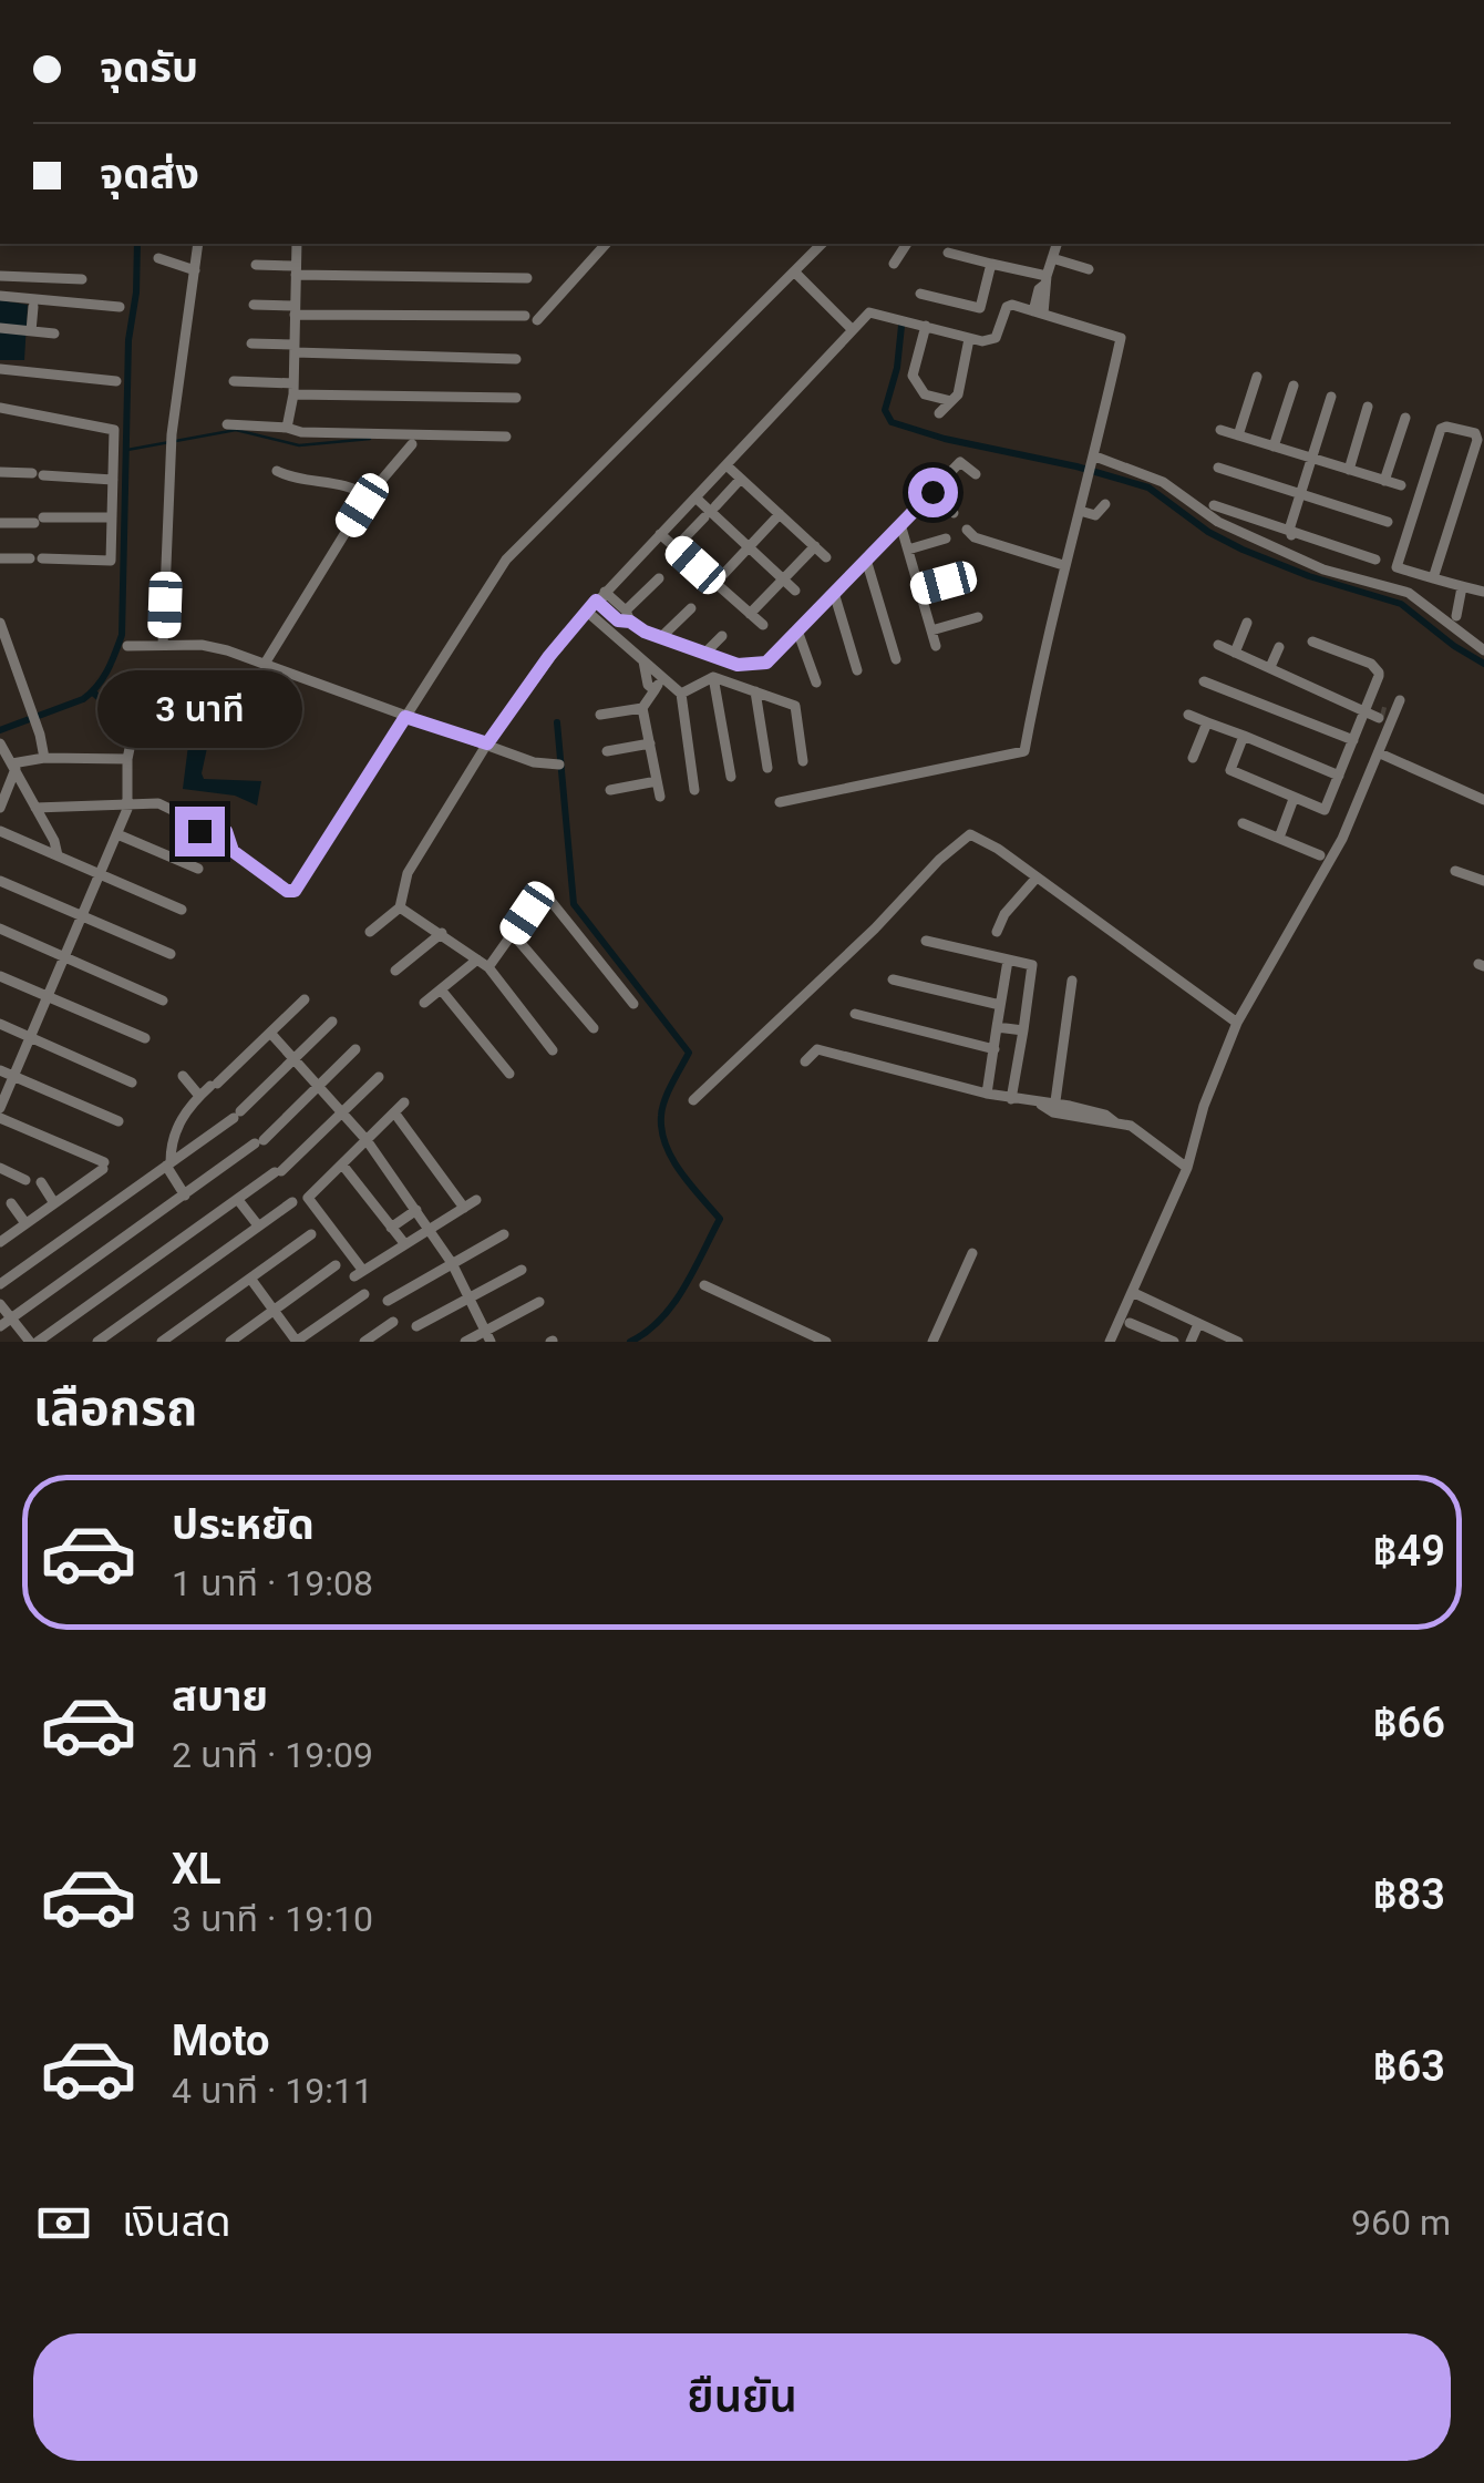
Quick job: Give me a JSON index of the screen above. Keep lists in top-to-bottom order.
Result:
{
  "page": {
    "banner": ["จุดรับ", "จุดส่ง"],
    "bubble": "3 นาที",
    "heading": "เลือกรถ",
    "list": [
      {
        "name": "ประหยัด",
        "note": "1 นาที · 19:08",
        "value": "฿49"
      },
      {
        "name": "สบาย",
        "note": "2 นาที · 19:09",
        "value": "฿66"
      },
      {
        "name": "XL",
        "note": "3 นาที · 19:10",
        "value": "฿83"
      },
      {
        "name": "Moto",
        "note": "4 นาที · 19:11",
        "value": "฿63"
      }
    ],
    "pay": ["เงินสด", "960 m"],
    "buttons": "ยืนยัน"
  }
}
